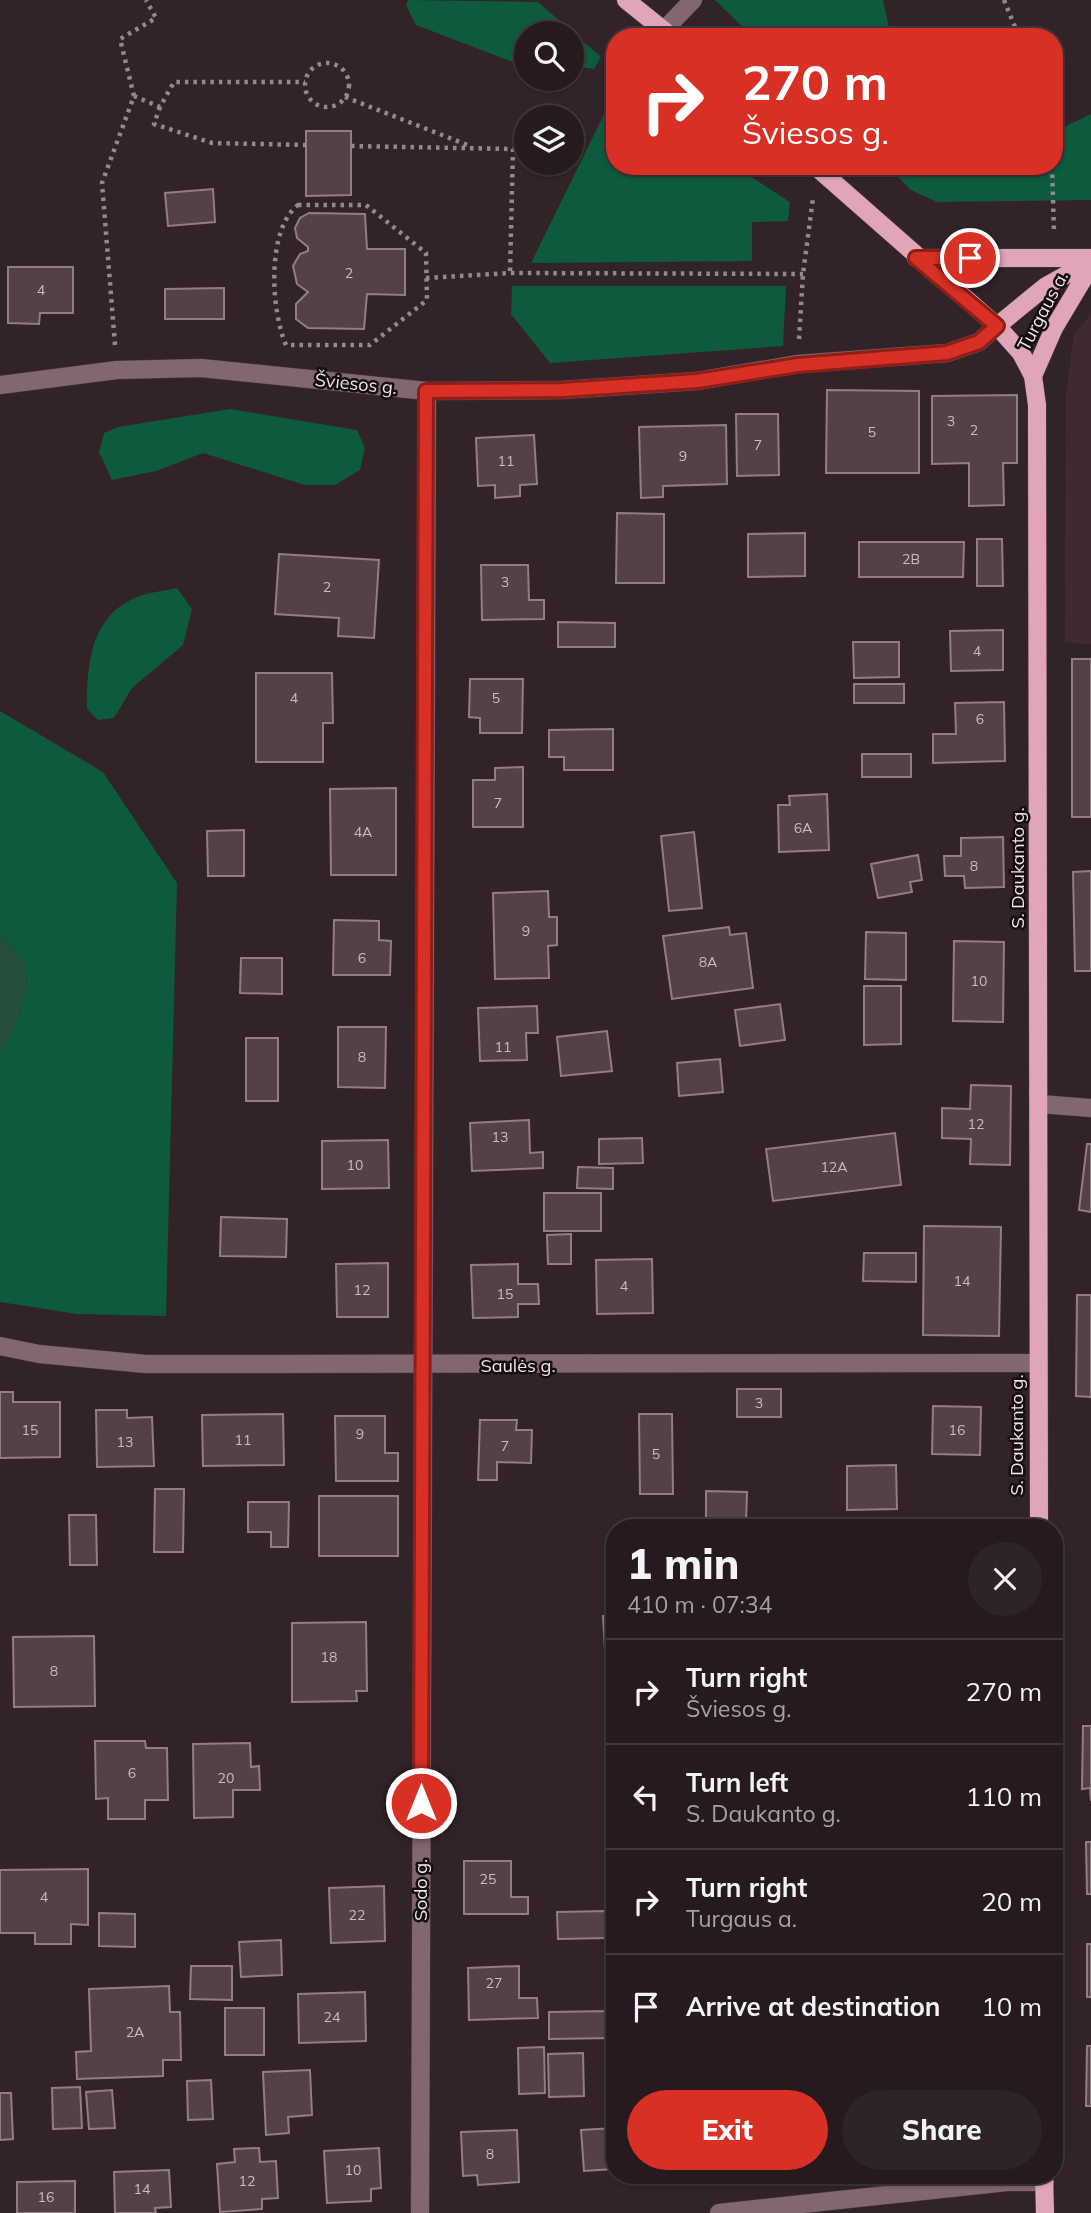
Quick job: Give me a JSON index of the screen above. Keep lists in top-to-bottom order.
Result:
{
  "streets": {
    "main road": ["Turgaus a.", "S. Daukanto g."],
    "street": ["Šviesos g.", "Saulės g.", "Sodo g."]
  },
  "crossings": [
    ["Turgaus a.", "Šviesos g."],
    ["Turgaus a.", "S. Daukanto g."],
    ["Šviesos g.", "S. Daukanto g."],
    ["Šviesos g.", "Sodo g."],
    ["S. Daukanto g.", "Saulės g."],
    ["Saulės g.", "Sodo g."]
  ],
  "house_numbers": [
    "2",
    "4",
    "3",
    "2",
    "5",
    "7",
    "9",
    "11",
    "2B",
    "3",
    "2",
    "4",
    "4",
    "5",
    "6",
    "7",
    "6A",
    "4A",
    "8",
    "9",
    "6",
    "8A",
    "10",
    "11",
    "8",
    "12",
    "13",
    "10",
    "12A",
    "14",
    "4",
    "12",
    "15",
    "3",
    "15",
    "16",
    "9",
    "11",
    "13",
    "7",
    "5",
    "18",
    "8",
    "6",
    "20",
    "25",
    "4",
    "22",
    "27",
    "24",
    "2A",
    "8",
    "10",
    "12",
    "14",
    "16"
  ],
  "page": {
    "turn": ["270 m", "Šviesos g."],
    "heading": ["1 min", "410 m · 07:34"],
    "list": [
      {
        "name": "Turn right",
        "note": "Šviesos g.",
        "value": "270 m"
      },
      {
        "name": "Turn left",
        "note": "S. Daukanto g.",
        "value": "110 m"
      },
      {
        "name": "Turn right",
        "note": "Turgaus a.",
        "value": "20 m"
      },
      {
        "name": "Arrive at destination",
        "value": "10 m"
      }
    ],
    "buttons": ["Exit", "Share"]
  }
}
